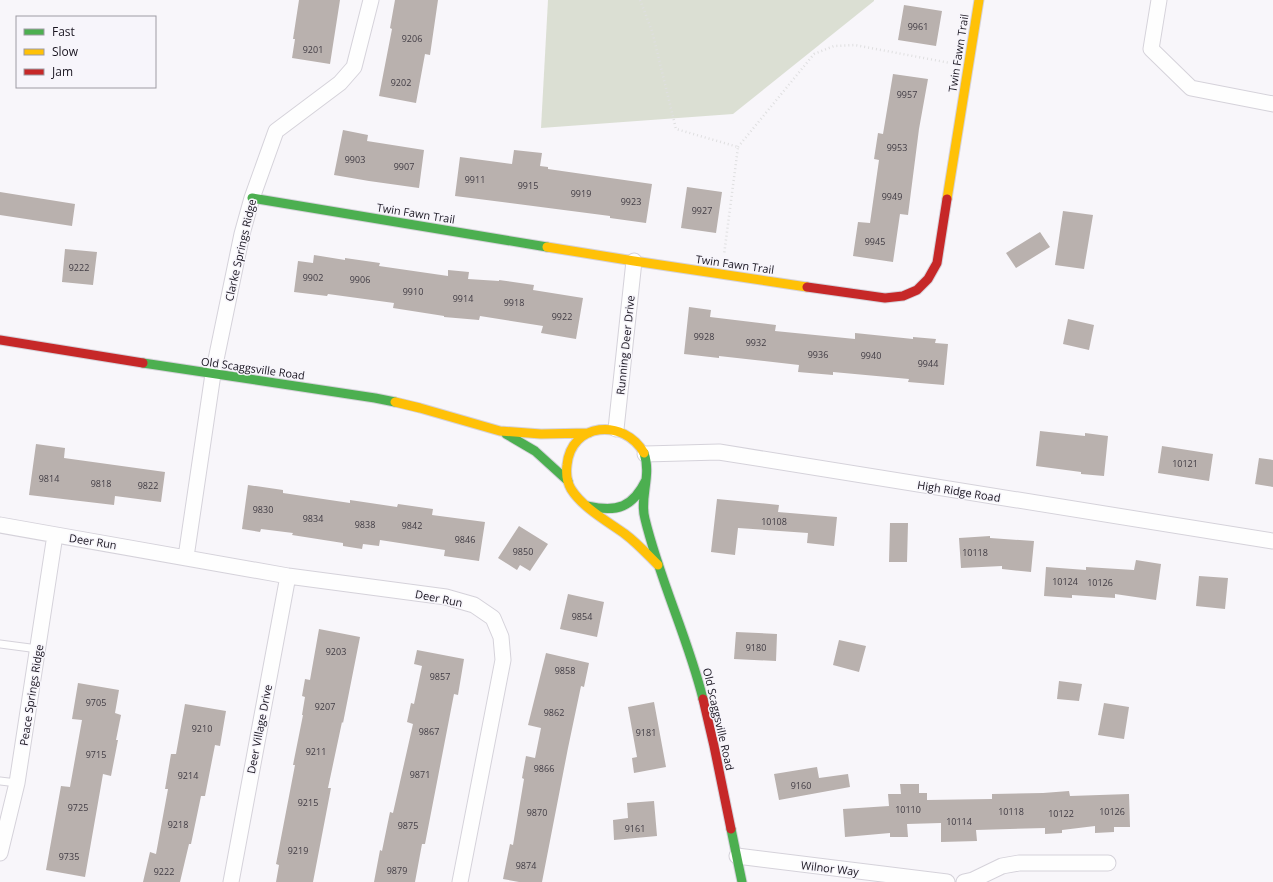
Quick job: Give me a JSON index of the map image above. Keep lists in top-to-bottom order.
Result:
{
  "streets": {
    "street": [
      "Twin Fawn Trail",
      "Clarke Springs Ridge",
      "Running Deer Drive",
      "Old Scaggsville Road",
      "High Ridge Road",
      "Deer Run",
      "Peace Springs Ridge",
      "Deer Village Drive",
      "Wilnor Way"
    ]
  },
  "crossings": [
    ["Twin Fawn Trail", "Clarke Springs Ridge"],
    ["Twin Fawn Trail", "Running Deer Drive"],
    ["Clarke Springs Ridge", "Old Scaggsville Road"],
    ["Running Deer Drive", "Old Scaggsville Road"],
    ["Running Deer Drive", "High Ridge Road"],
    ["Old Scaggsville Road", "High Ridge Road"],
    ["Old Scaggsville Road", "Wilnor Way"],
    ["Deer Run", "Peace Springs Ridge"],
    ["Deer Run", "Deer Village Drive"]
  ],
  "house_numbers": [
    "9961",
    "9206",
    "9201",
    "9202",
    "9957",
    "9953",
    "9903",
    "9907",
    "9911",
    "9915",
    "9919",
    "9949",
    "9923",
    "9927",
    "9945",
    "9222",
    "9902",
    "9906",
    "9910",
    "9914",
    "9918",
    "9922",
    "9928",
    "9932",
    "9936",
    "9940",
    "9944",
    "10121",
    "9814",
    "9818",
    "9822",
    "9830",
    "9834",
    "10108",
    "9838",
    "9842",
    "9846",
    "9850",
    "10118",
    "10124",
    "10126",
    "9854",
    "9180",
    "9203",
    "9858",
    "9857",
    "9705",
    "9207",
    "9862",
    "9210",
    "9867",
    "9181",
    "9211",
    "9715",
    "9866",
    "9871",
    "9214",
    "9160",
    "9215",
    "9725",
    "10110",
    "10118",
    "10126",
    "9870",
    "10122",
    "10114",
    "9218",
    "9875",
    "9161",
    "9219",
    "9735",
    "9874",
    "9879",
    "9222"
  ],
  "legend": ["Fast", "Slow", "Jam"]
}
